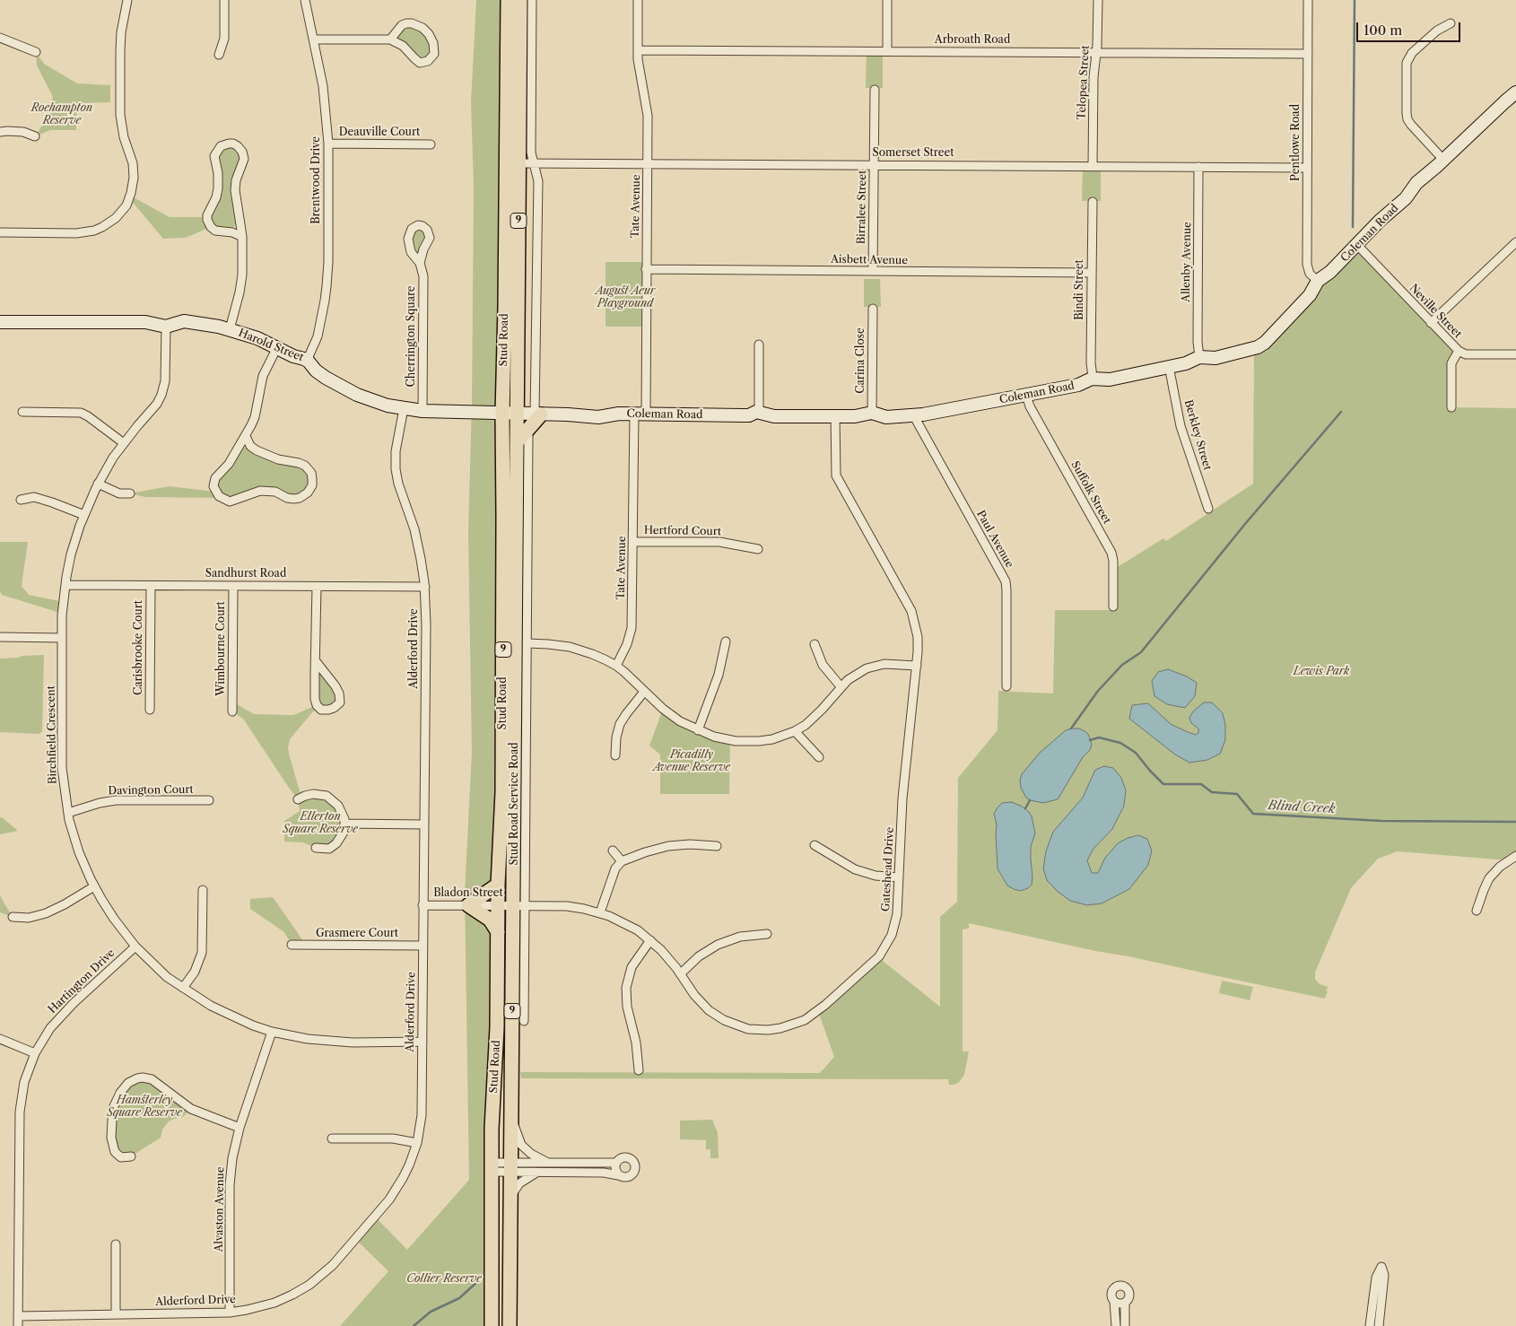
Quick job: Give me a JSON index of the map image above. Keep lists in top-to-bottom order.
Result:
{
  "streets": {
    "main road": ["9", "Stud Road"],
    "street": [
      "Arbroath Road",
      "Telopea Street",
      "Deauville Court",
      "Pentlowe Road",
      "Somerset Street",
      "Brentwood Drive",
      "Tate Avenue",
      "Birralee Street",
      "Coleman Road",
      "Aisbett Avenue",
      "Allenby Avenue",
      "Bindi Street",
      "Neville Street",
      "Cherrington Square",
      "Harold Street",
      "Carina Close",
      "Berkley Street",
      "Suffolk Street",
      "Hertford Court",
      "Paul Avenue",
      "Sandhurst Road",
      "Carisbrooke Court",
      "Wimbourne Court",
      "Alderford Drive",
      "Birchfield Crescent",
      "Davington Court",
      "Stud Road Service Road",
      "Gateshead Drive",
      "Bladon Street",
      "Grasmere Court",
      "Hartington Drive",
      "Alvaston Avenue"
    ]
  },
  "crossings": [
    ["Arbroath Road", "Telopea Street"],
    ["Arbroath Road", "Pentlowe Road"],
    ["Arbroath Road", "Tate Avenue"],
    ["Telopea Street", "Somerset Street"],
    ["Deauville Court", "Brentwood Drive"],
    ["Pentlowe Road", "Somerset Street"],
    ["Pentlowe Road", "Coleman Road"],
    ["Somerset Street", "Tate Avenue"],
    ["Somerset Street", "Birralee Street"],
    ["Somerset Street", "Allenby Avenue"],
    ["Somerset Street", "Stud Road"],
    ["Brentwood Drive", "Harold Street"],
    ["Tate Avenue", "Coleman Road"],
    ["Tate Avenue", "Aisbett Avenue"],
    ["Tate Avenue", "Hertford Court"],
    ["Birralee Street", "Aisbett Avenue"],
    ["Coleman Road", "Allenby Avenue"],
    ["Coleman Road", "Bindi Street"],
    ["Coleman Road", "Neville Street"],
    ["Coleman Road", "Stud Road"],
    ["Coleman Road", "Harold Street"],
    ["Coleman Road", "Carina Close"],
    ["Coleman Road", "Berkley Street"],
    ["Coleman Road", "Suffolk Street"],
    ["Coleman Road", "Paul Avenue"],
    ["Coleman Road", "Gateshead Drive"],
    ["Aisbett Avenue", "Bindi Street"],
    ["Cherrington Square", "Harold Street"],
    ["Stud Road", "Harold Street"],
    ["Stud Road", "Stud Road Service Road"],
    ["Stud Road", "Gateshead Drive"],
    ["Stud Road", "Bladon Street"],
    ["Harold Street", "Alderford Drive"],
    ["Harold Street", "Birchfield Crescent"],
    ["Sandhurst Road", "Carisbrooke Court"],
    ["Sandhurst Road", "Wimbourne Court"],
    ["Sandhurst Road", "Alderford Drive"],
    ["Sandhurst Road", "Birchfield Crescent"],
    ["Alderford Drive", "Birchfield Crescent"],
    ["Alderford Drive", "Bladon Street"],
    ["Alderford Drive", "Grasmere Court"],
    ["Alderford Drive", "Hartington Drive"],
    ["Alderford Drive", "Alvaston Avenue"],
    ["Birchfield Crescent", "Davington Court"],
    ["Birchfield Crescent", "Hartington Drive"],
    ["Birchfield Crescent", "Alvaston Avenue"],
    ["Stud Road Service Road", "Gateshead Drive"],
    ["Stud Road Service Road", "Bladon Street"],
    ["Gateshead Drive", "Bladon Street"]
  ],
  "water": ["Blind Creek"],
  "parks": [
    "Roehampton Reserve",
    "August Aeur Playground",
    "Lewis Park",
    "Picadilly Avenue Reserve",
    "Ellerton Square Reserve",
    "Hamsterley Square Reserve",
    "Collier Reserve"
  ],
  "scale_bar": "100 m"
}
